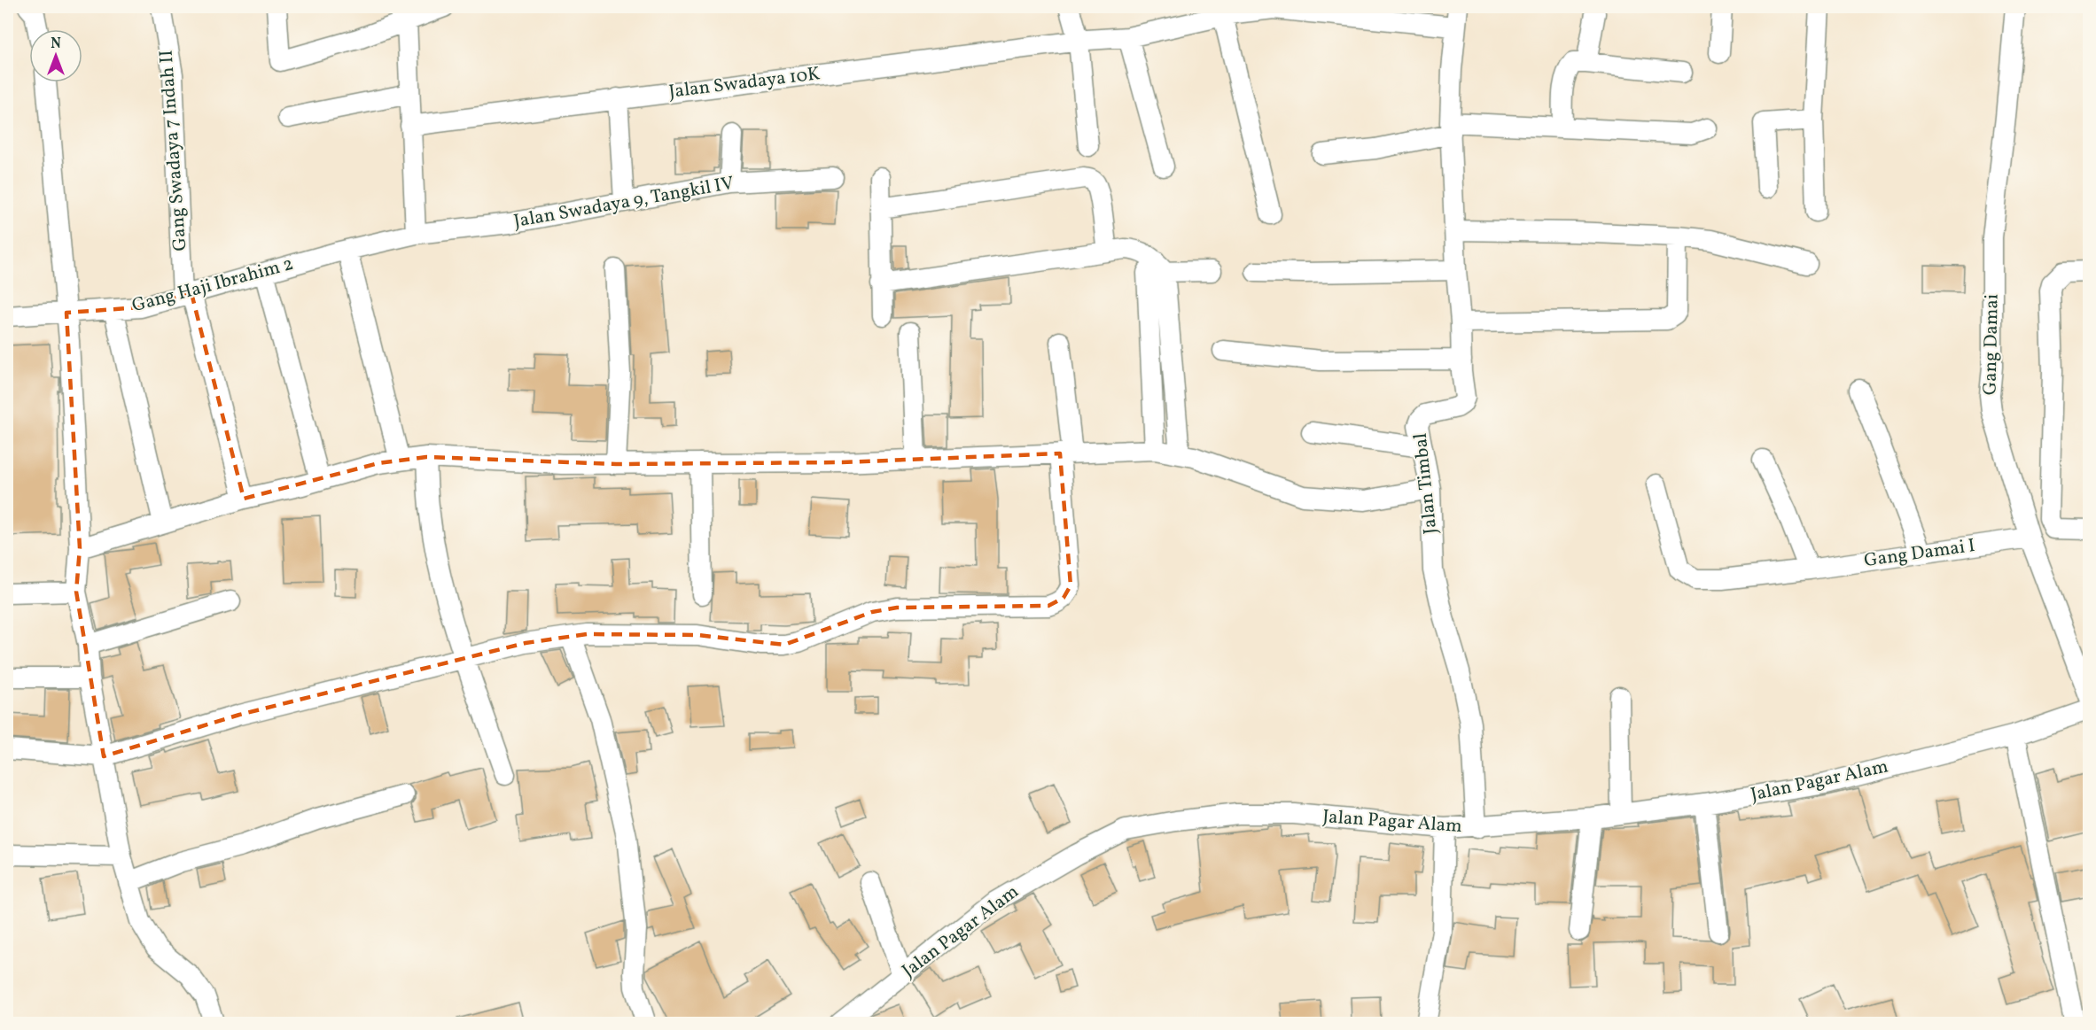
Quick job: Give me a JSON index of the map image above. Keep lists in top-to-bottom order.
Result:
{
  "streets": {
    "street": [
      "Jalan Swadaya 10K",
      "Gang Swadaya 7 Indah II",
      "Jalan Swadaya 9, Tangkil IV",
      "Gang Haji Ibrahim 2",
      "Gang Damai",
      "Jalan Timbal",
      "Gang Damai I",
      "Jalan Pagar Alam"
    ]
  },
  "crossings": [
    ["Jalan Swadaya 10K", "Jalan Timbal"],
    ["Gang Swadaya 7 Indah II", "Gang Haji Ibrahim 2"],
    ["Jalan Swadaya 9, Tangkil IV", "Gang Haji Ibrahim 2"],
    ["Gang Damai", "Gang Damai I"],
    ["Jalan Timbal", "Jalan Pagar Alam"]
  ],
  "north": "top"
}
